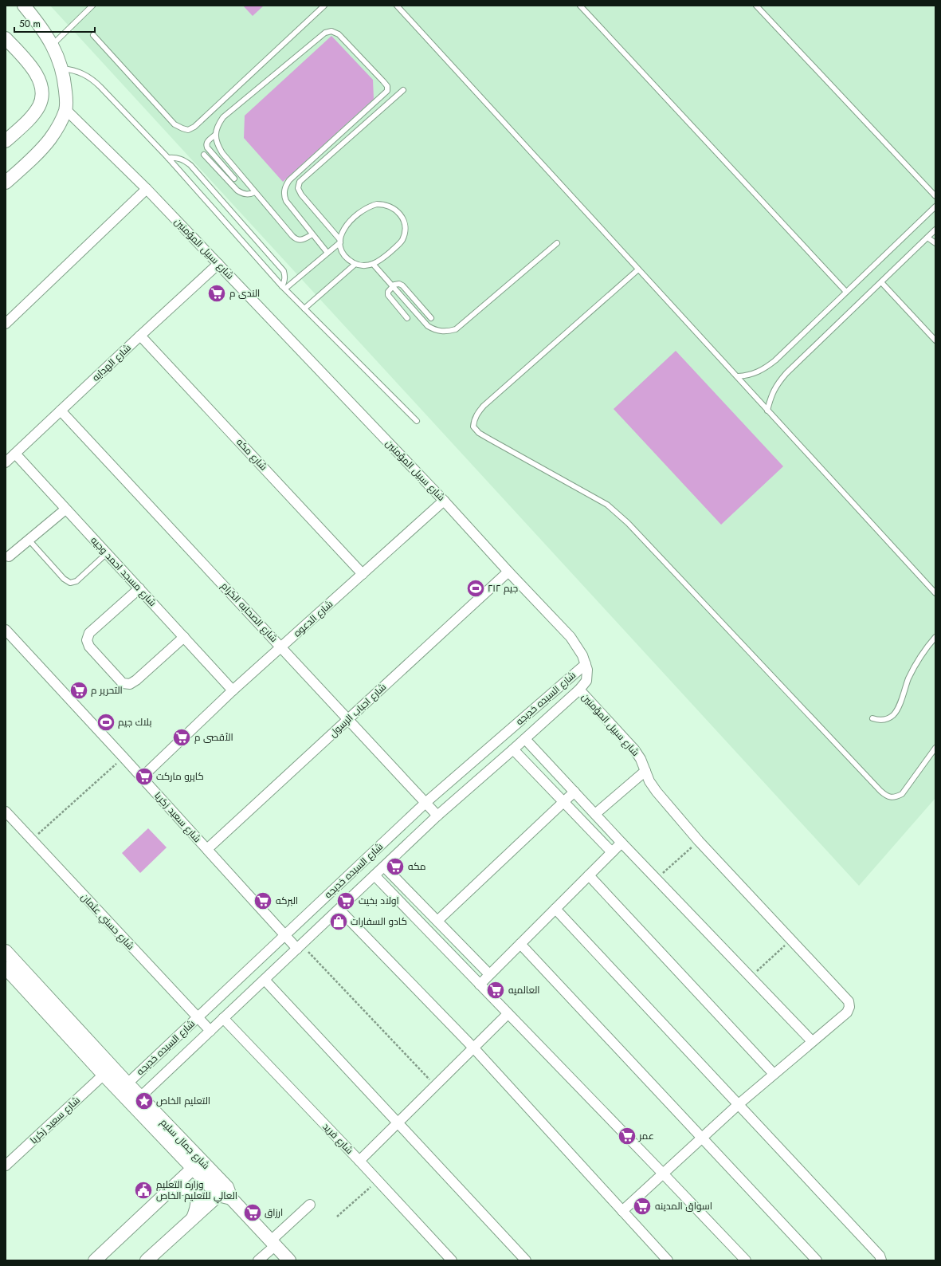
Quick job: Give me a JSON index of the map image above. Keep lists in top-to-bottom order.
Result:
{
  "streets": {
    "main road": ["شارع جمال سليم"],
    "street": [
      "شارع سبيل المؤمنين",
      "شارع الهدايه",
      "شارع مكه",
      "شارع مسجد احمد وجيه",
      "شارع الصحابه الكرام",
      "شارع الدعوه",
      "شارع السيده خديجه",
      "شارع احباب الرسول",
      "شارع سعيد زكريا",
      "شارع حسني عثمان",
      "شارع فريد"
    ]
  },
  "crossings": [
    ["شارع سبيل المؤمنين", "شارع الهدايه"],
    ["شارع سبيل المؤمنين", "شارع الدعوه"],
    ["شارع سبيل المؤمنين", "شارع السيده خديجه"],
    ["شارع سبيل المؤمنين", "شارع احباب الرسول"],
    ["شارع الهدايه", "شارع مكه"],
    ["شارع الهدايه", "شارع مسجد احمد وجيه"],
    ["شارع الهدايه", "شارع الصحابه الكرام"],
    ["شارع مكه", "شارع الدعوه"],
    ["شارع مسجد احمد وجيه", "شارع الدعوه"],
    ["شارع الصحابه الكرام", "شارع الدعوه"],
    ["شارع الصحابه الكرام", "شارع السيده خديجه"],
    ["شارع الصحابه الكرام", "شارع احباب الرسول"],
    ["شارع الدعوه", "شارع سعيد زكريا"],
    ["شارع السيده خديجه", "شارع سعيد زكريا"],
    ["شارع السيده خديجه", "شارع حسني عثمان"],
    ["شارع السيده خديجه", "شارع فريد"],
    ["شارع السيده خديجه", "شارع جمال سليم"],
    ["شارع احباب الرسول", "شارع سعيد زكريا"],
    ["شارع سعيد زكريا", "شارع جمال سليم"]
  ],
  "places": {
    "supermarket": [
      "الندى م",
      "التحرير م",
      "الأقصى م",
      "كايرو ماركت",
      "مكه",
      "البركه",
      "اولاد بخيت",
      "العالميه",
      "عمر",
      "اسواق المدينه",
      "ارزاق"
    ],
    "sports": ["جيم ٢١٢", "بلاك جيم"],
    "shop": ["كادو السفارات"],
    "place": ["التعليم الخاص"],
    "public building": ["وزاره التعليم العالي للتعليم الخاص"]
  },
  "scale_bar": "50 m"
}
